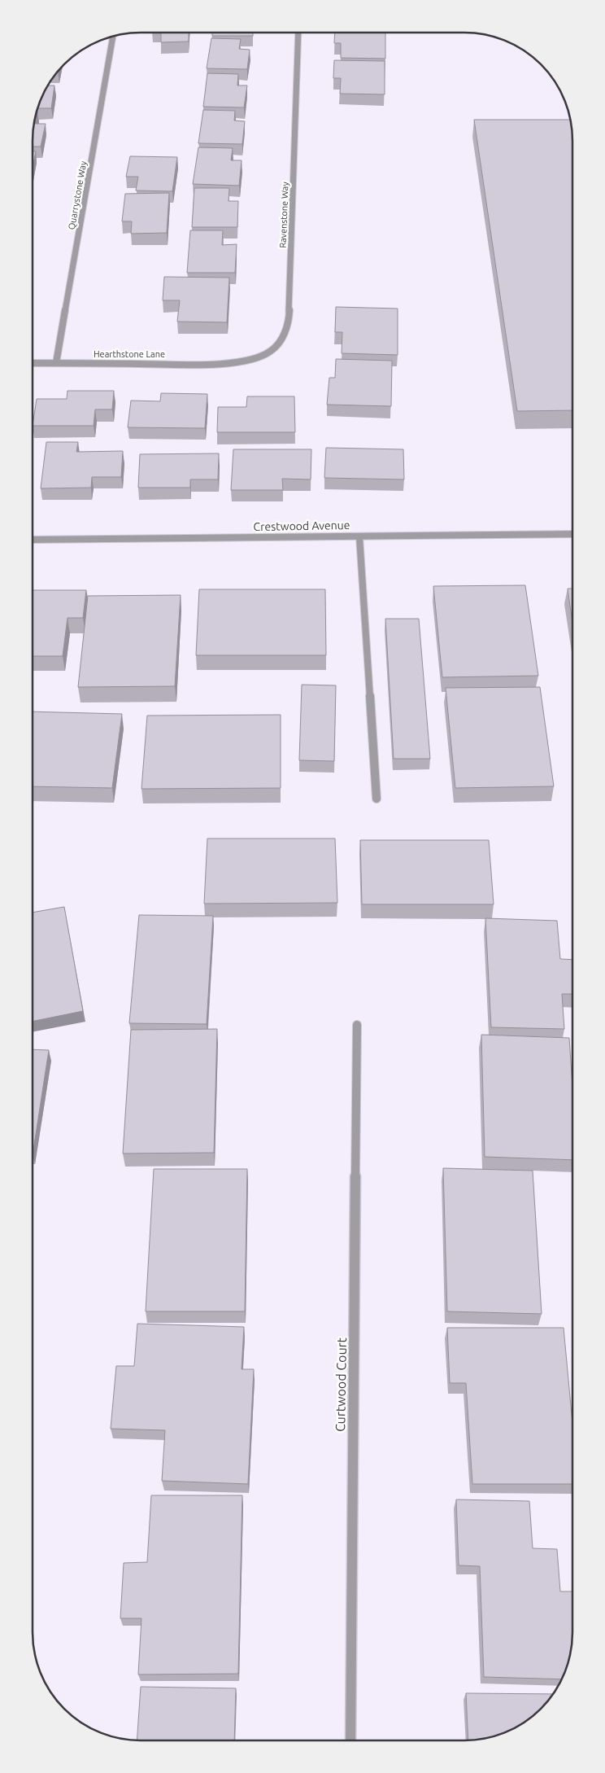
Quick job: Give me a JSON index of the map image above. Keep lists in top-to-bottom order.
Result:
{
  "streets": {
    "street": [
      "Quarrystone Way",
      "Ravenstone Way",
      "Hearthstone Lane",
      "Crestwood Avenue",
      "Curtwood Court"
    ]
  },
  "crossings": [
    ["Quarrystone Way", "Hearthstone Lane"],
    ["Ravenstone Way", "Hearthstone Lane"]
  ]
}
